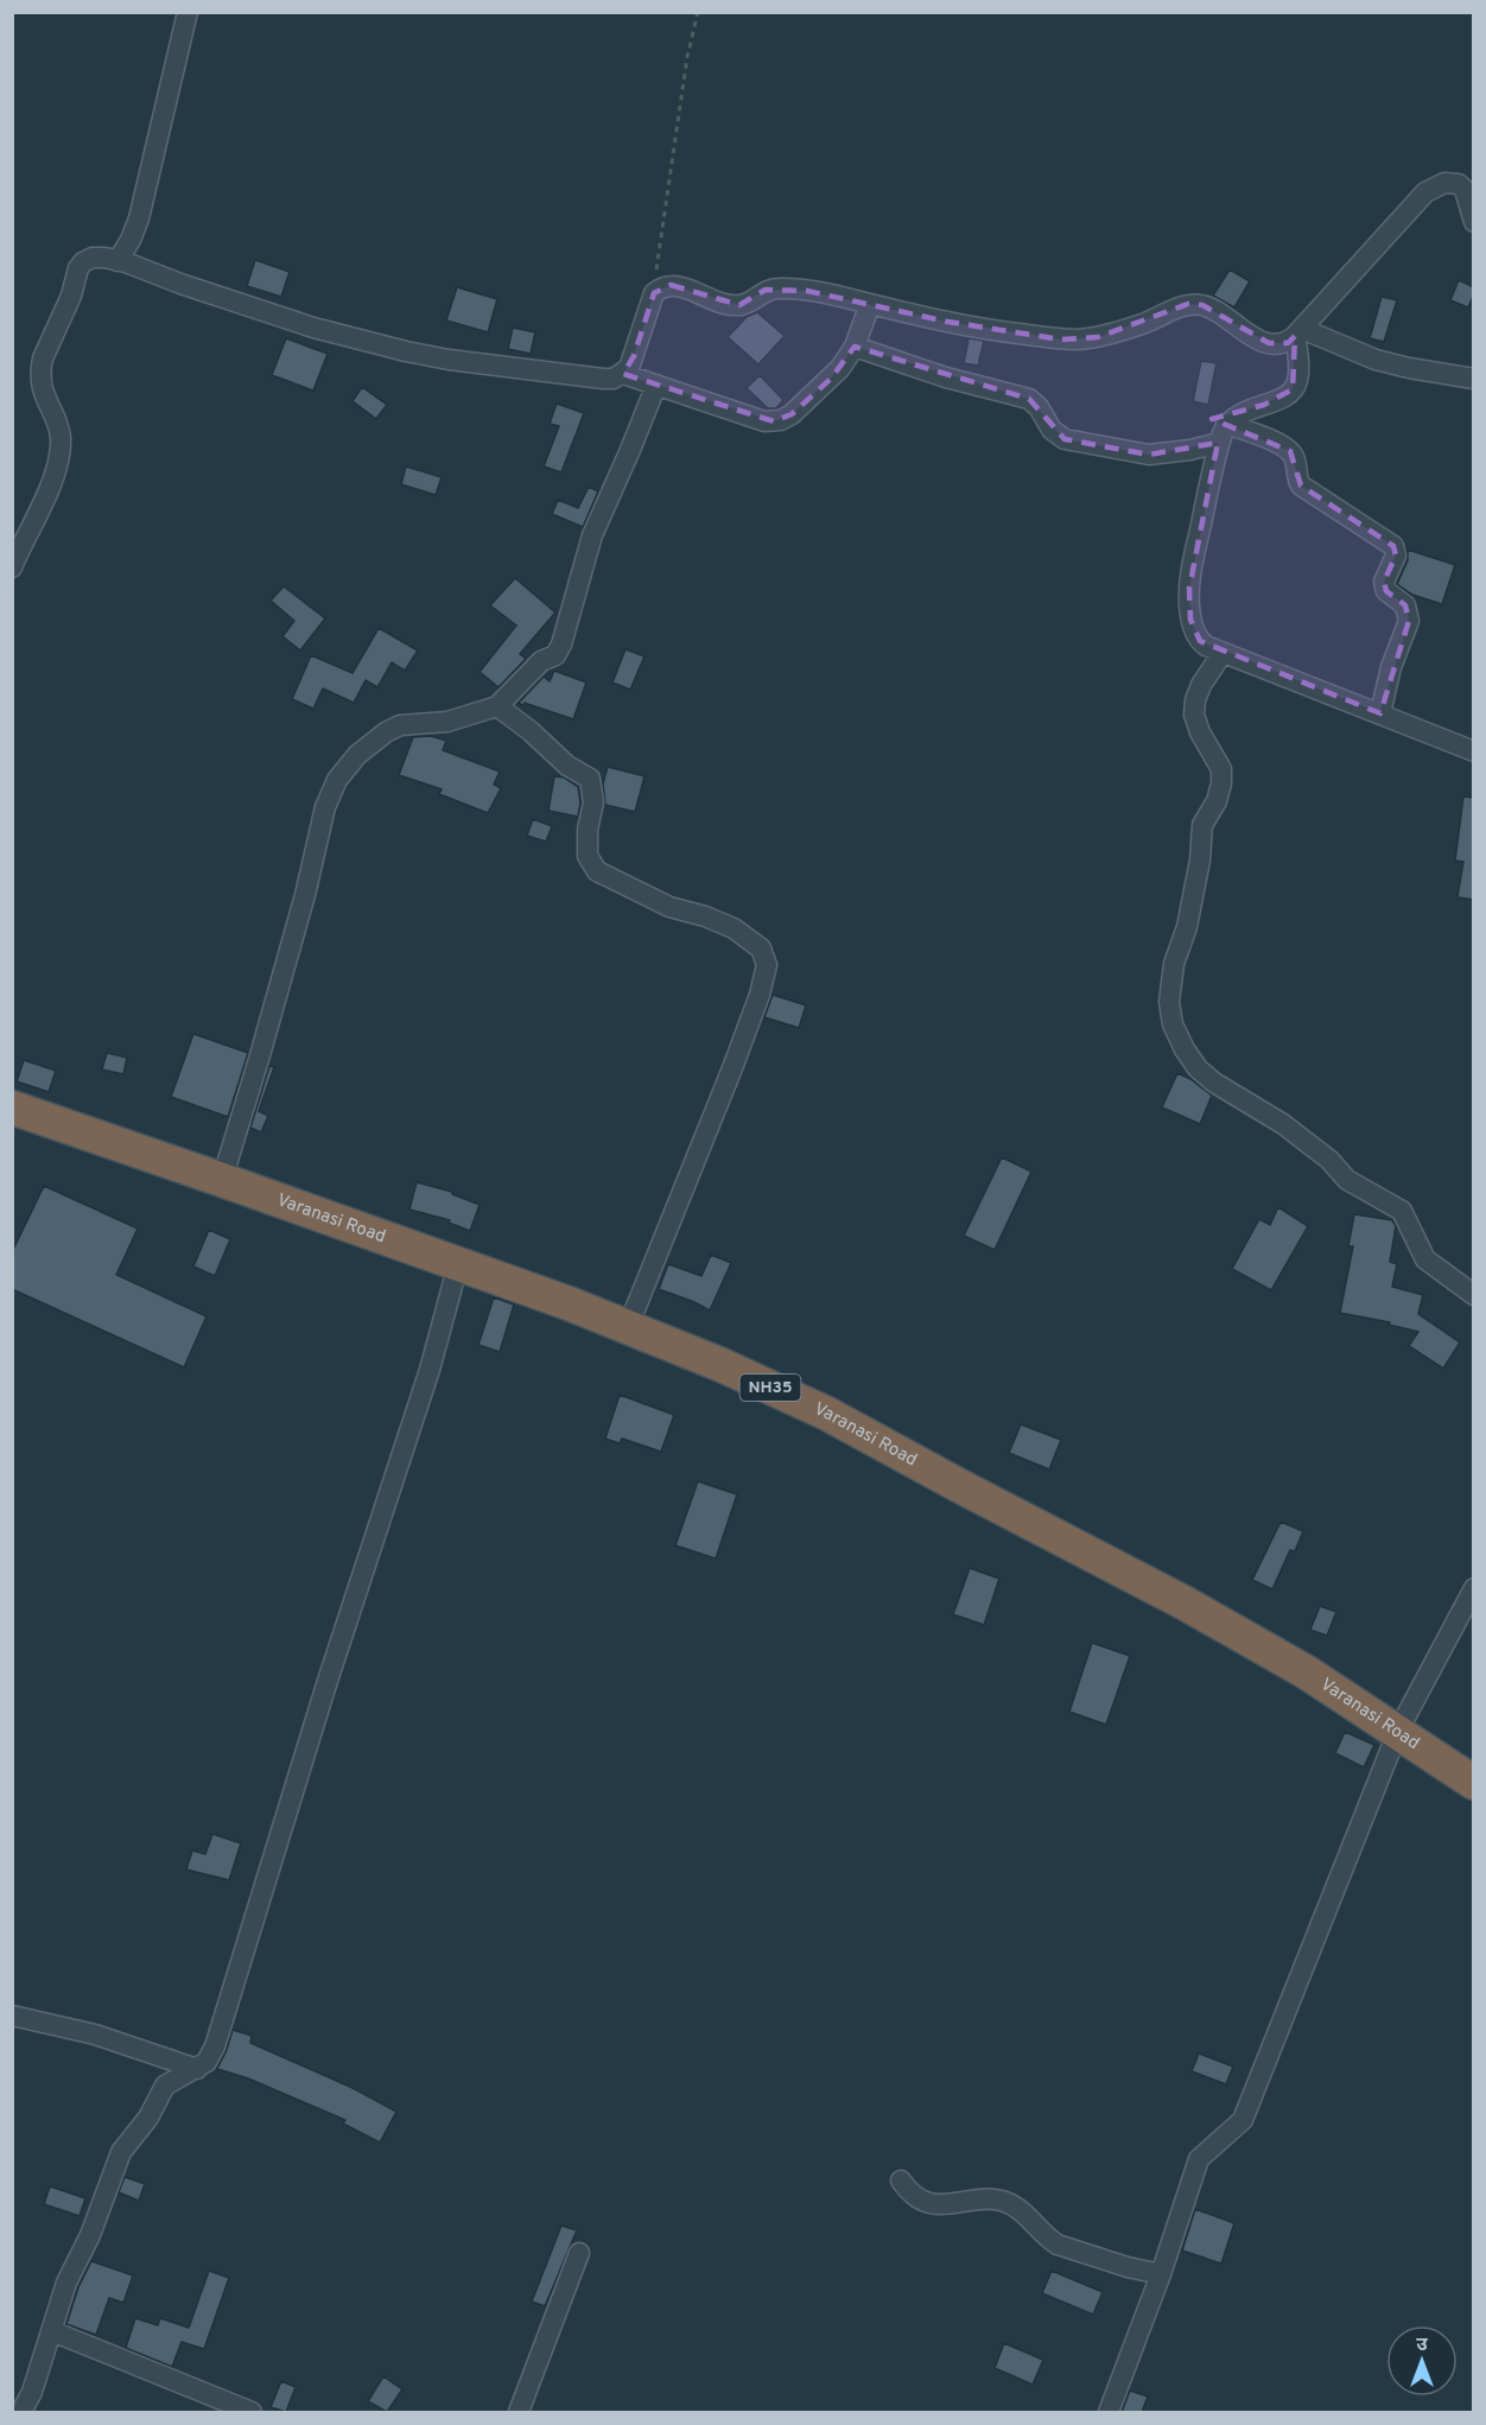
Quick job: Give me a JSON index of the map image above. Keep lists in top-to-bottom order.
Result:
{
  "streets": {
    "highway": ["Varanasi Road", "NH35"]
  },
  "north": "top"
}
